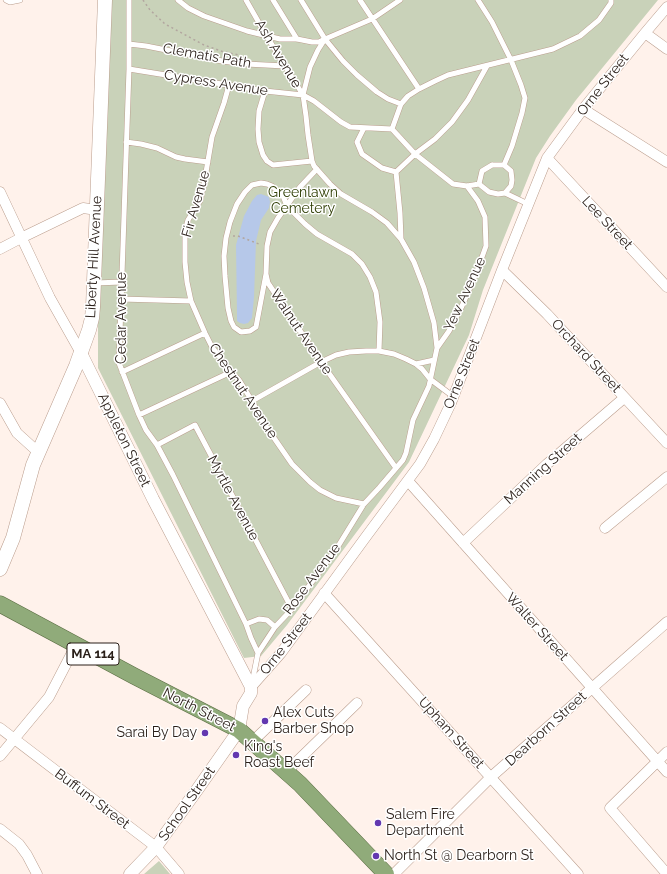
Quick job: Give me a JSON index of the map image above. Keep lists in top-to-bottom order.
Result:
{
  "streets": {
    "highway": ["MA 114", "North Street"],
    "main road": ["Liberty Hill Avenue"],
    "street": [
      "Orne Street",
      "Lee Street",
      "Orchard Street",
      "Appleton Street",
      "Manning Street",
      "Walter Street",
      "Dearborn Street",
      "Upham Street",
      "Buffum Street",
      "School Street"
    ],
    "lane": [
      "Ash Avenue",
      "Clematis Path",
      "Cypress Avenue",
      "Fir Avenue",
      "Yew Avenue",
      "Cedar Avenue",
      "Walnut Avenue",
      "Chestnut Avenue",
      "Myrtle Avenue",
      "Rose Avenue"
    ]
  },
  "crossings": [
    ["Ash Avenue", "Clematis Path"],
    ["Ash Avenue", "Cypress Avenue"],
    ["Clematis Path", "Cedar Avenue"],
    ["Cypress Avenue", "Fir Avenue"],
    ["Cypress Avenue", "Cedar Avenue"],
    ["Orne Street", "Lee Street"],
    ["Orne Street", "Orchard Street"],
    ["Orne Street", "Appleton Street"],
    ["Orne Street", "Walter Street"],
    ["Orne Street", "North Street"],
    ["Orne Street", "Upham Street"],
    ["Orne Street", "School Street"],
    ["Fir Avenue", "Chestnut Avenue"],
    ["Liberty Hill Avenue", "Appleton Street"],
    ["Yew Avenue", "Walnut Avenue"],
    ["Yew Avenue", "Rose Avenue"],
    ["Cedar Avenue", "Myrtle Avenue"],
    ["Cedar Avenue", "Rose Avenue"],
    ["Walnut Avenue", "Rose Avenue"],
    ["Orchard Street", "Manning Street"],
    ["Chestnut Avenue", "Rose Avenue"],
    ["Manning Street", "Walter Street"],
    ["Myrtle Avenue", "Rose Avenue"],
    ["Walter Street", "Dearborn Street"],
    ["North Street", "School Street"],
    ["Dearborn Street", "Upham Street"],
    ["Buffum Street", "School Street"]
  ],
  "parks": ["Greenlawn Cemetery"],
  "places": [
    "Alex Cuts Barber Shop",
    "Sarai By Day",
    "King's Roast Beef",
    "Salem Fire Department",
    "North St @ Dearborn St"
  ]
}
